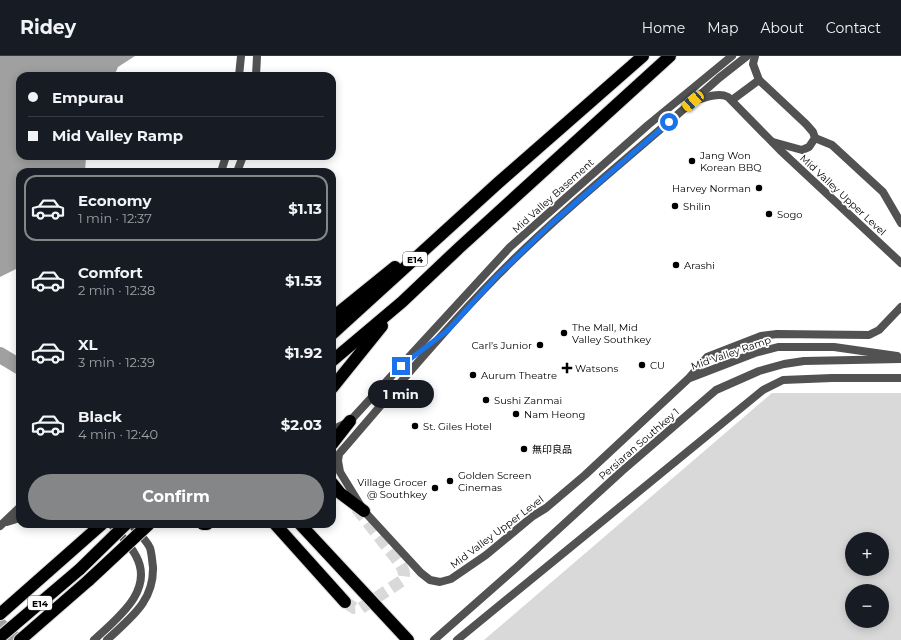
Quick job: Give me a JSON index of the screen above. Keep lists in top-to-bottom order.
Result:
{
  "streets": {
    "highway": ["E14"],
    "street": [
      "Mid Valley Upper Level",
      "Mid Valley Basement",
      "Mid Valley Ramp",
      "Persiaran Southkey 1"
    ]
  },
  "crossings": [
    ["Mid Valley Upper Level", "Mid Valley Ramp"],
    ["Mid Valley Ramp", "Persiaran Southkey 1"]
  ],
  "places": {
    "other": [
      "Jang Won Korean BBQ",
      "Harvey Norman",
      "Shilin",
      "Sogo",
      "Arashi",
      "The Mall, Mid Valley Southkey",
      "Carl’s Junior",
      "CU",
      "Aurum Theatre",
      "Sushi Zanmai",
      "Nam Heong",
      "St. Giles Hotel",
      "無印良品",
      "Golden Screen Cinemas",
      "Village Grocer @ Southkey"
    ],
    "health": ["Watsons"]
  },
  "page": {
    "header": "Ridey",
    "nav": [
      "Home",
      "Map",
      "About",
      "Contact"
    ],
    "banner": ["Empurau", "Mid Valley Ramp"],
    "list": [
      {
        "name": "Economy",
        "note": "1 min · 12:37",
        "value": "$1.13"
      },
      {
        "name": "Comfort",
        "note": "2 min · 12:38",
        "value": "$1.53"
      },
      {
        "name": "XL",
        "note": "3 min · 12:39",
        "value": "$1.92"
      },
      {
        "name": "Black",
        "note": "4 min · 12:40",
        "value": "$2.03"
      }
    ],
    "bubble": "1 min",
    "buttons": "Confirm",
    "map_buttons": ["+", "−"]
  }
}
